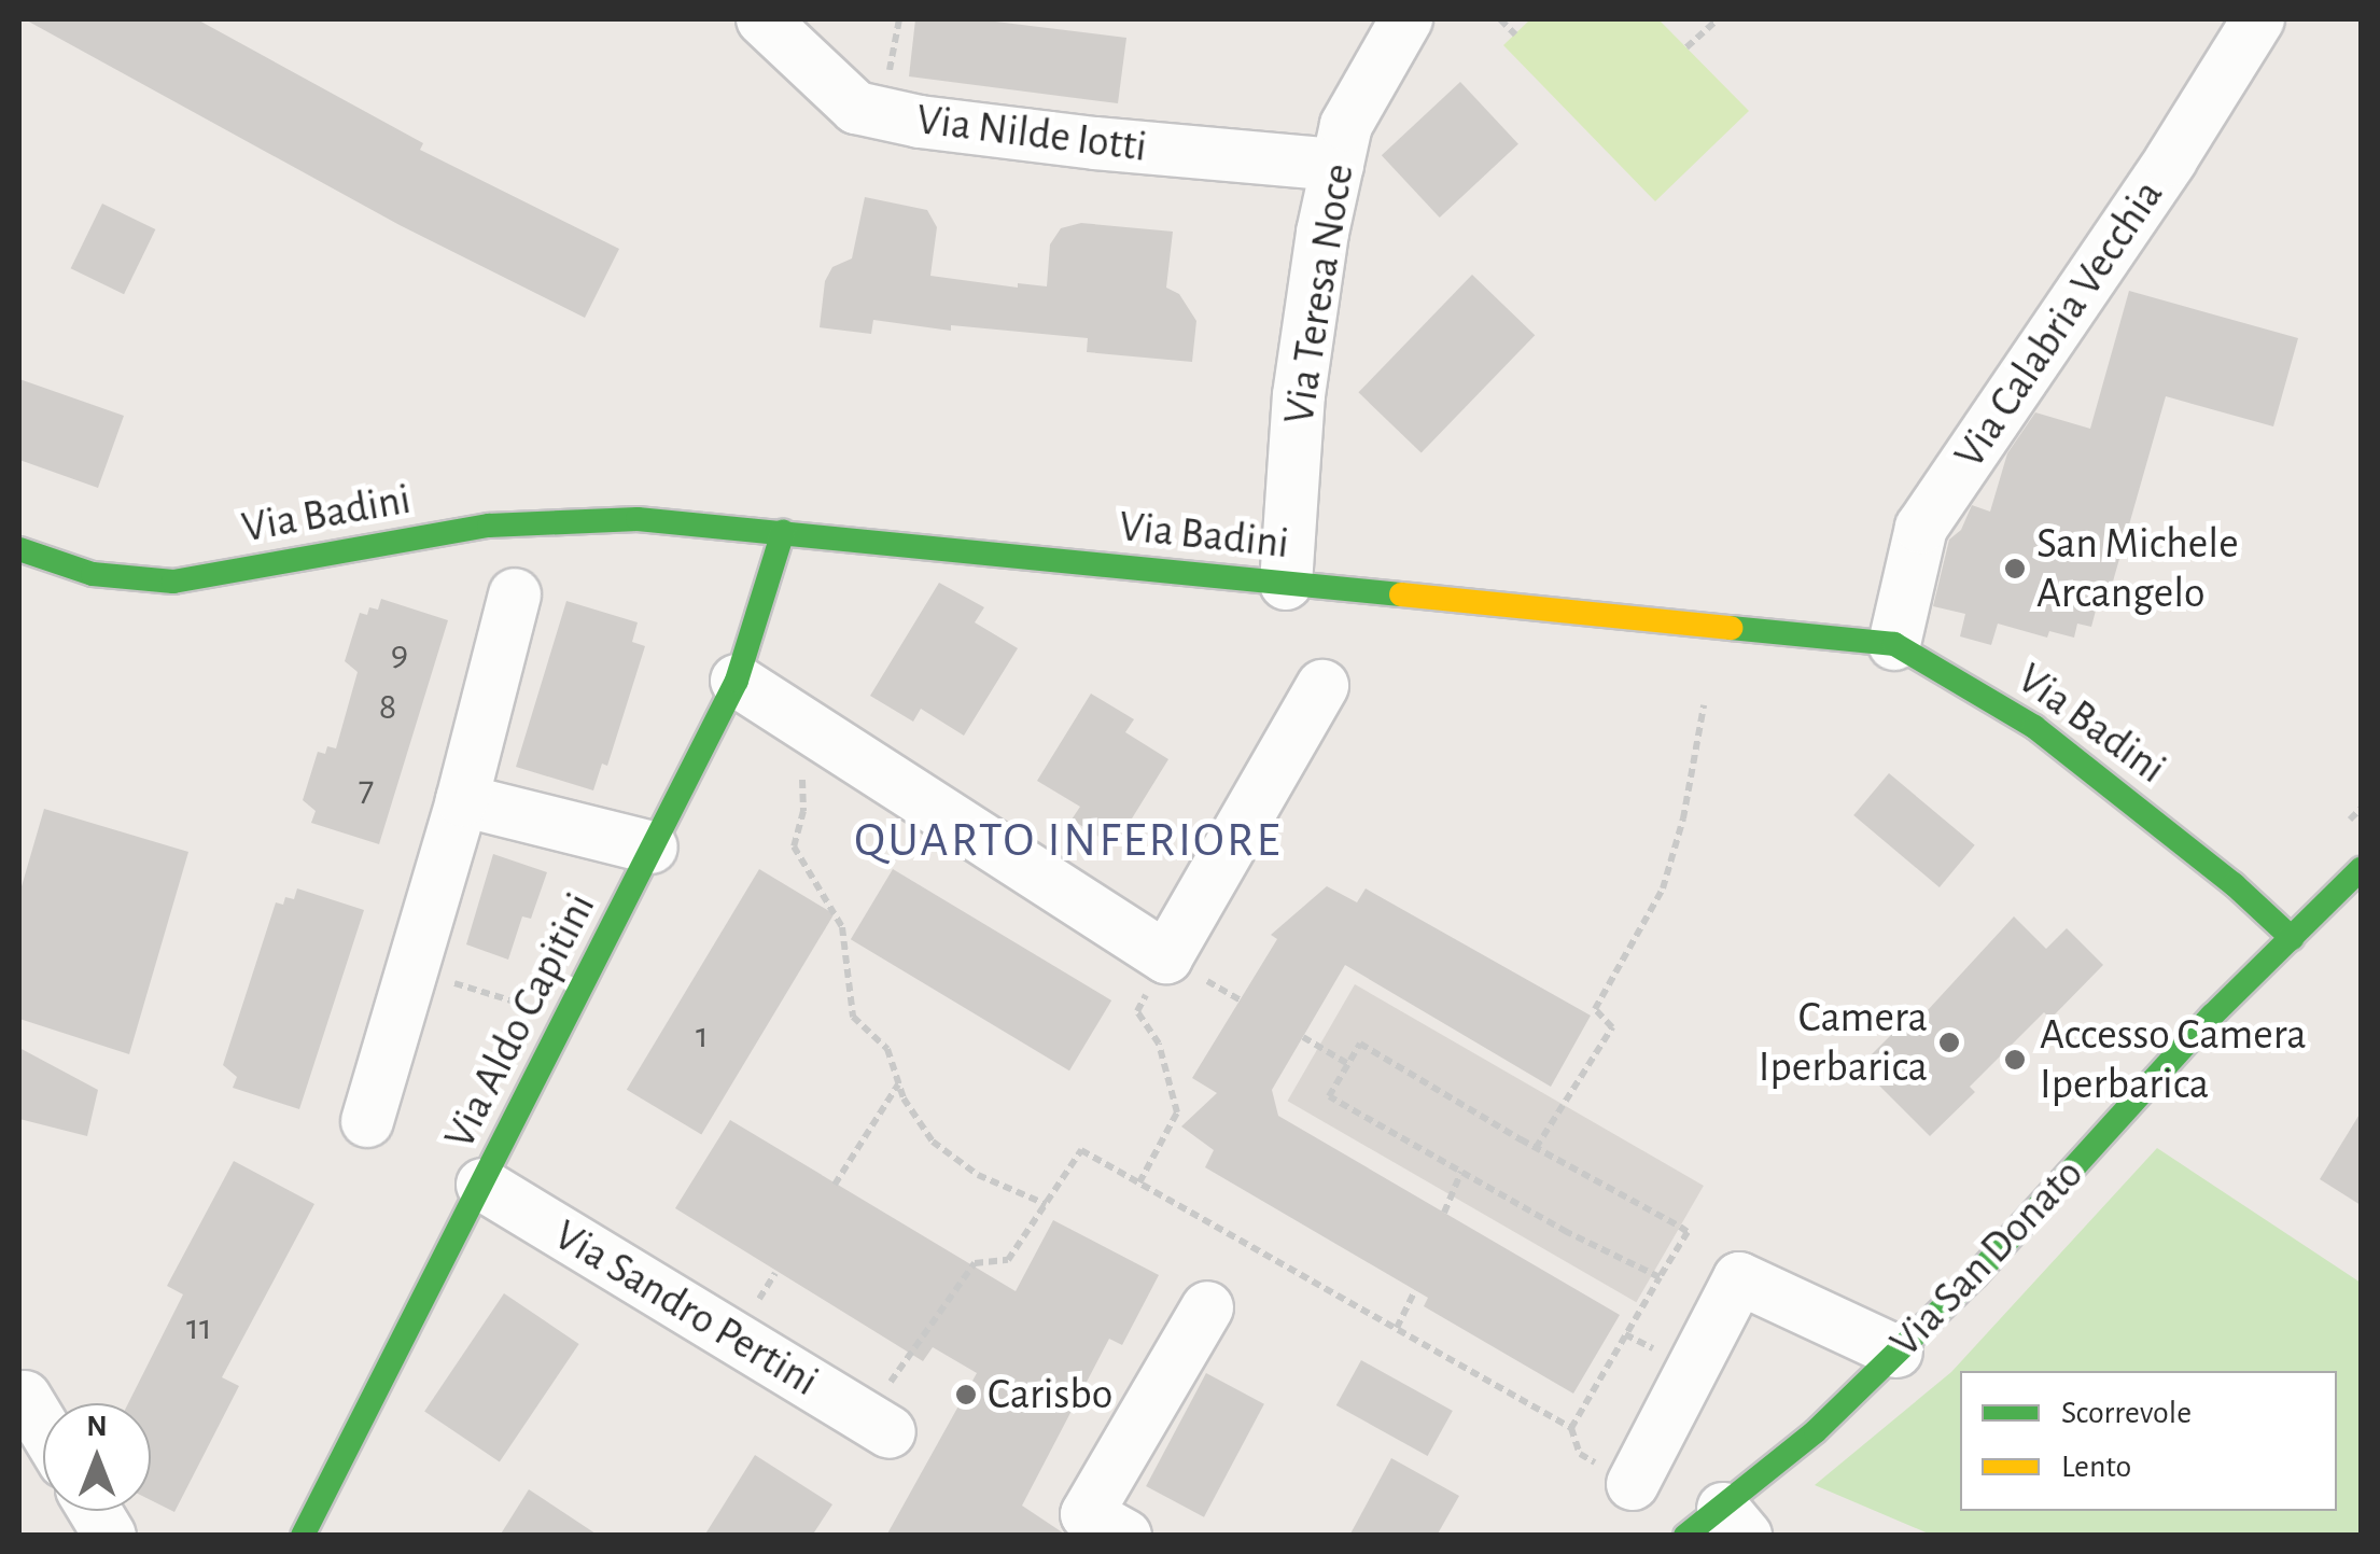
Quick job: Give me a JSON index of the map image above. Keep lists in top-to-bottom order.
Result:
{
  "streets": {
    "street": [
      "Via Nilde Iotti",
      "Via Teresa Noce",
      "Via Calabria Vecchia",
      "Via Badini",
      "Via Aldo Capitini",
      "Via San Donato",
      "Via Sandro Pertini"
    ]
  },
  "crossings": [
    ["Via Nilde Iotti", "Via Teresa Noce"],
    ["Via Teresa Noce", "Via Badini"],
    ["Via Calabria Vecchia", "Via Badini"],
    ["Via Badini", "Via Aldo Capitini"],
    ["Via Badini", "Via San Donato"],
    ["Via Aldo Capitini", "Via Sandro Pertini"]
  ],
  "districts": ["QUARTO INFERIORE"],
  "places": [
    "San Michele Arcangelo",
    "Camera Iperbarica",
    "Accesso Camera Iperbarica",
    "Carisbo"
  ],
  "house_numbers": [
    "9",
    "8",
    "7",
    "1",
    "11"
  ],
  "legend": ["Scorrevole", "Lento"],
  "north": "top"
}
